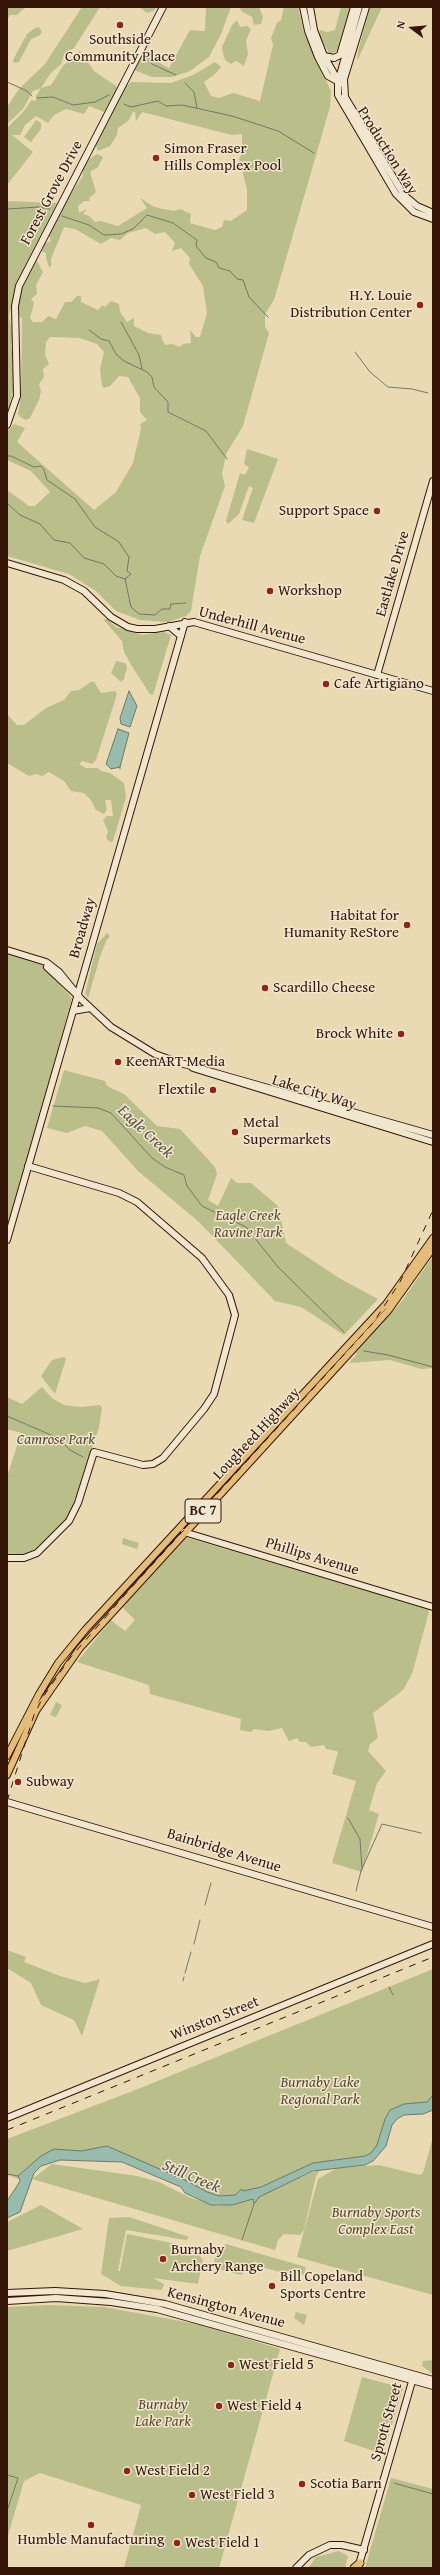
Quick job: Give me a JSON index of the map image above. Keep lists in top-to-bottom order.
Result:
{
  "streets": {
    "main road": ["Lougheed Highway", "BC 7"],
    "street": [
      "Production Way",
      "Forest Grove Drive",
      "Eastlake Drive",
      "Underhill Avenue",
      "Broadway",
      "Lake City Way",
      "Phillips Avenue",
      "Bainbridge Avenue",
      "Winston Street",
      "Kensington Avenue",
      "Sprott Street"
    ]
  },
  "crossings": [
    ["Eastlake Drive", "Underhill Avenue"],
    ["Underhill Avenue", "Broadway"],
    ["Broadway", "Lake City Way"],
    ["Lougheed Highway", "Phillips Avenue"],
    ["Kensington Avenue", "Sprott Street"]
  ],
  "water": ["Eagle Creek", "Still Creek"],
  "parks": [
    "Eagle Creek Ravine Park",
    "Camrose Park",
    "Burnaby Lake Regional Park",
    "Burnaby Sports Complex East",
    "Burnaby Lake Park"
  ],
  "places": [
    "Southside Community Place",
    "Simon Fraser Hills Complex Pool",
    "H.Y. Louie Distribution Center",
    "Support Space",
    "Workshop",
    "Cafe Artigiano",
    "Habitat for Humanity ReStore",
    "Scardillo Cheese",
    "Brock White",
    "KeenART Media",
    "Flextile",
    "Metal Supermarkets",
    "Subway",
    "Burnaby Archery Range",
    "Bill Copeland Sports Centre",
    "West Field 5",
    "West Field 4",
    "West Field 2",
    "Scotia Barn",
    "West Field 3",
    "Humble Manufacturing",
    "West Field 1"
  ],
  "north": "left"
}
